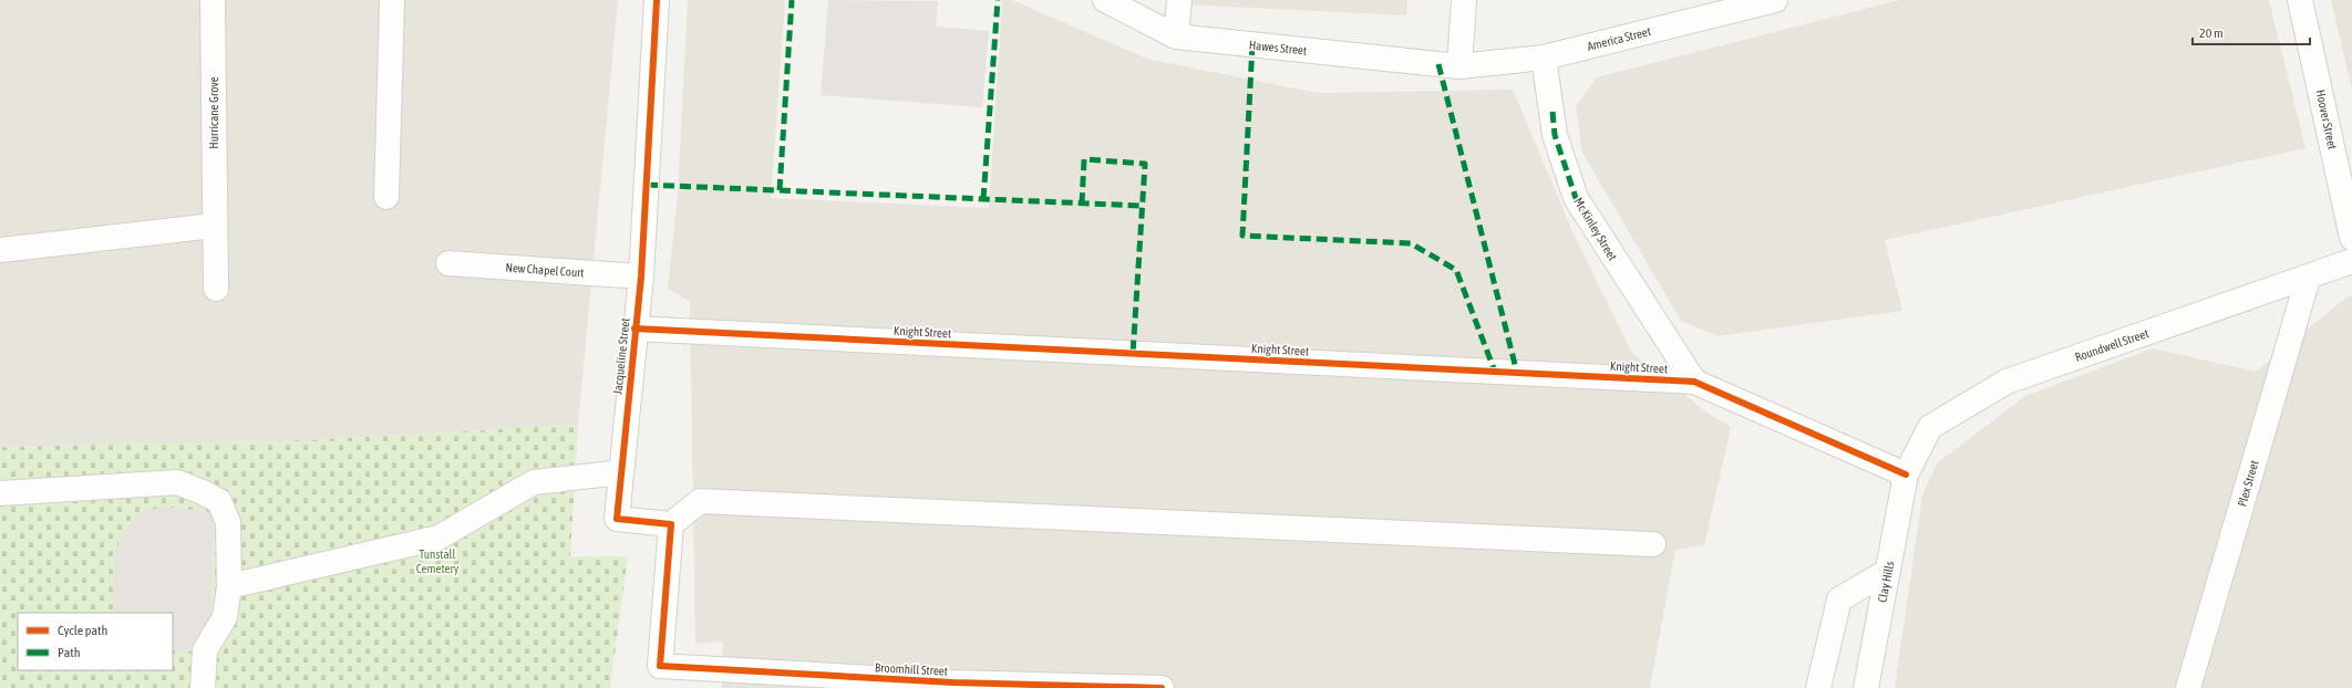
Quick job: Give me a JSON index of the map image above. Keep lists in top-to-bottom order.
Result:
{
  "streets": {
    "street": [
      "America Street",
      "Hawes Street",
      "Hurricane Grove",
      "Hoover Street",
      "Mc Kinley Street",
      "New Chapel Court",
      "Knight Street",
      "Roundwell Street",
      "Jacqueline Street",
      "Plex Street",
      "Clay Hills",
      "Broomhill Street"
    ]
  },
  "crossings": [
    ["America Street", "Hawes Street"],
    ["America Street", "Mc Kinley Street"],
    ["Mc Kinley Street", "Knight Street"],
    ["New Chapel Court", "Jacqueline Street"],
    ["Knight Street", "Roundwell Street"],
    ["Knight Street", "Jacqueline Street"],
    ["Knight Street", "Clay Hills"],
    ["Roundwell Street", "Plex Street"],
    ["Roundwell Street", "Clay Hills"],
    ["Jacqueline Street", "Broomhill Street"]
  ],
  "parks": ["Tunstall Cemetery"],
  "legend": ["Cycle path", "Path"],
  "scale_bar": "20 m"
}
